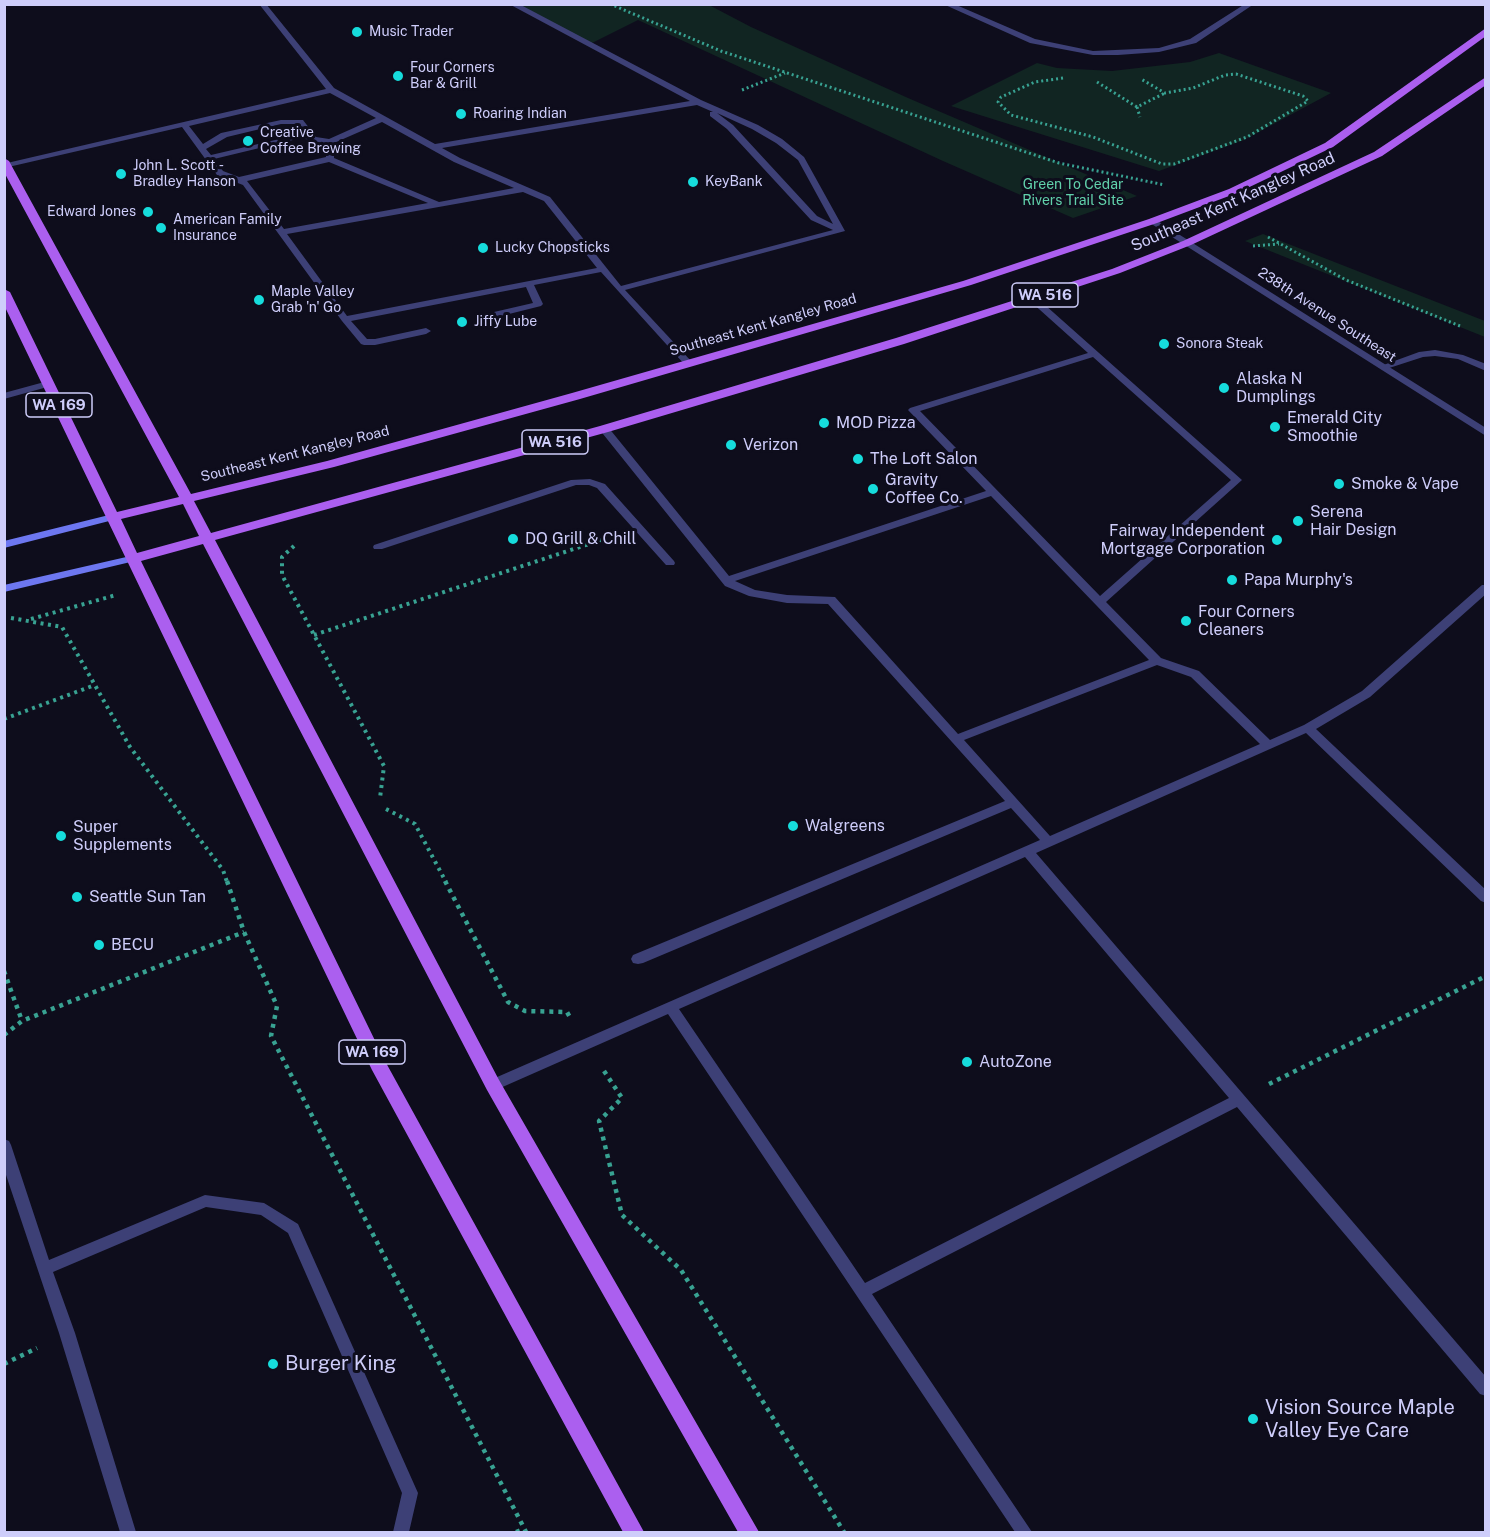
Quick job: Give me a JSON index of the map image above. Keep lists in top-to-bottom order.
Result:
{
  "streets": {
    "main road": ["Southeast Kent Kangley Road", "WA 516", "WA 169"],
    "street": ["238th Avenue Southeast"]
  },
  "crossings": [
    ["Southeast Kent Kangley Road", "238th Avenue Southeast"],
    ["Southeast Kent Kangley Road", "WA 169"]
  ],
  "parks": ["Green To Cedar Rivers Trail Site"],
  "places": [
    "Music Trader",
    "Four Corners Bar & Grill",
    "Roaring Indian",
    "Creative Coffee Brewing",
    "John L. Scott - Bradley Hanson",
    "KeyBank",
    "Edward Jones",
    "American Family Insurance",
    "Lucky Chopsticks",
    "Maple Valley Grab 'n' Go",
    "Jiffy Lube",
    "Sonora Steak",
    "Alaska N Dumplings",
    "MOD Pizza",
    "Emerald City Smoothie",
    "Verizon",
    "The Loft Salon",
    "Smoke & Vape",
    "Gravity Coffee Co.",
    "Serena Hair Design",
    "DQ Grill & Chill",
    "Fairway Independent Mortgage Corporation",
    "Papa Murphy's",
    "Four Corners Cleaners",
    "Walgreens",
    "Super Supplements",
    "Seattle Sun Tan",
    "BECU",
    "AutoZone",
    "Burger King",
    "Vision Source Maple Valley Eye Care"
  ]
}
